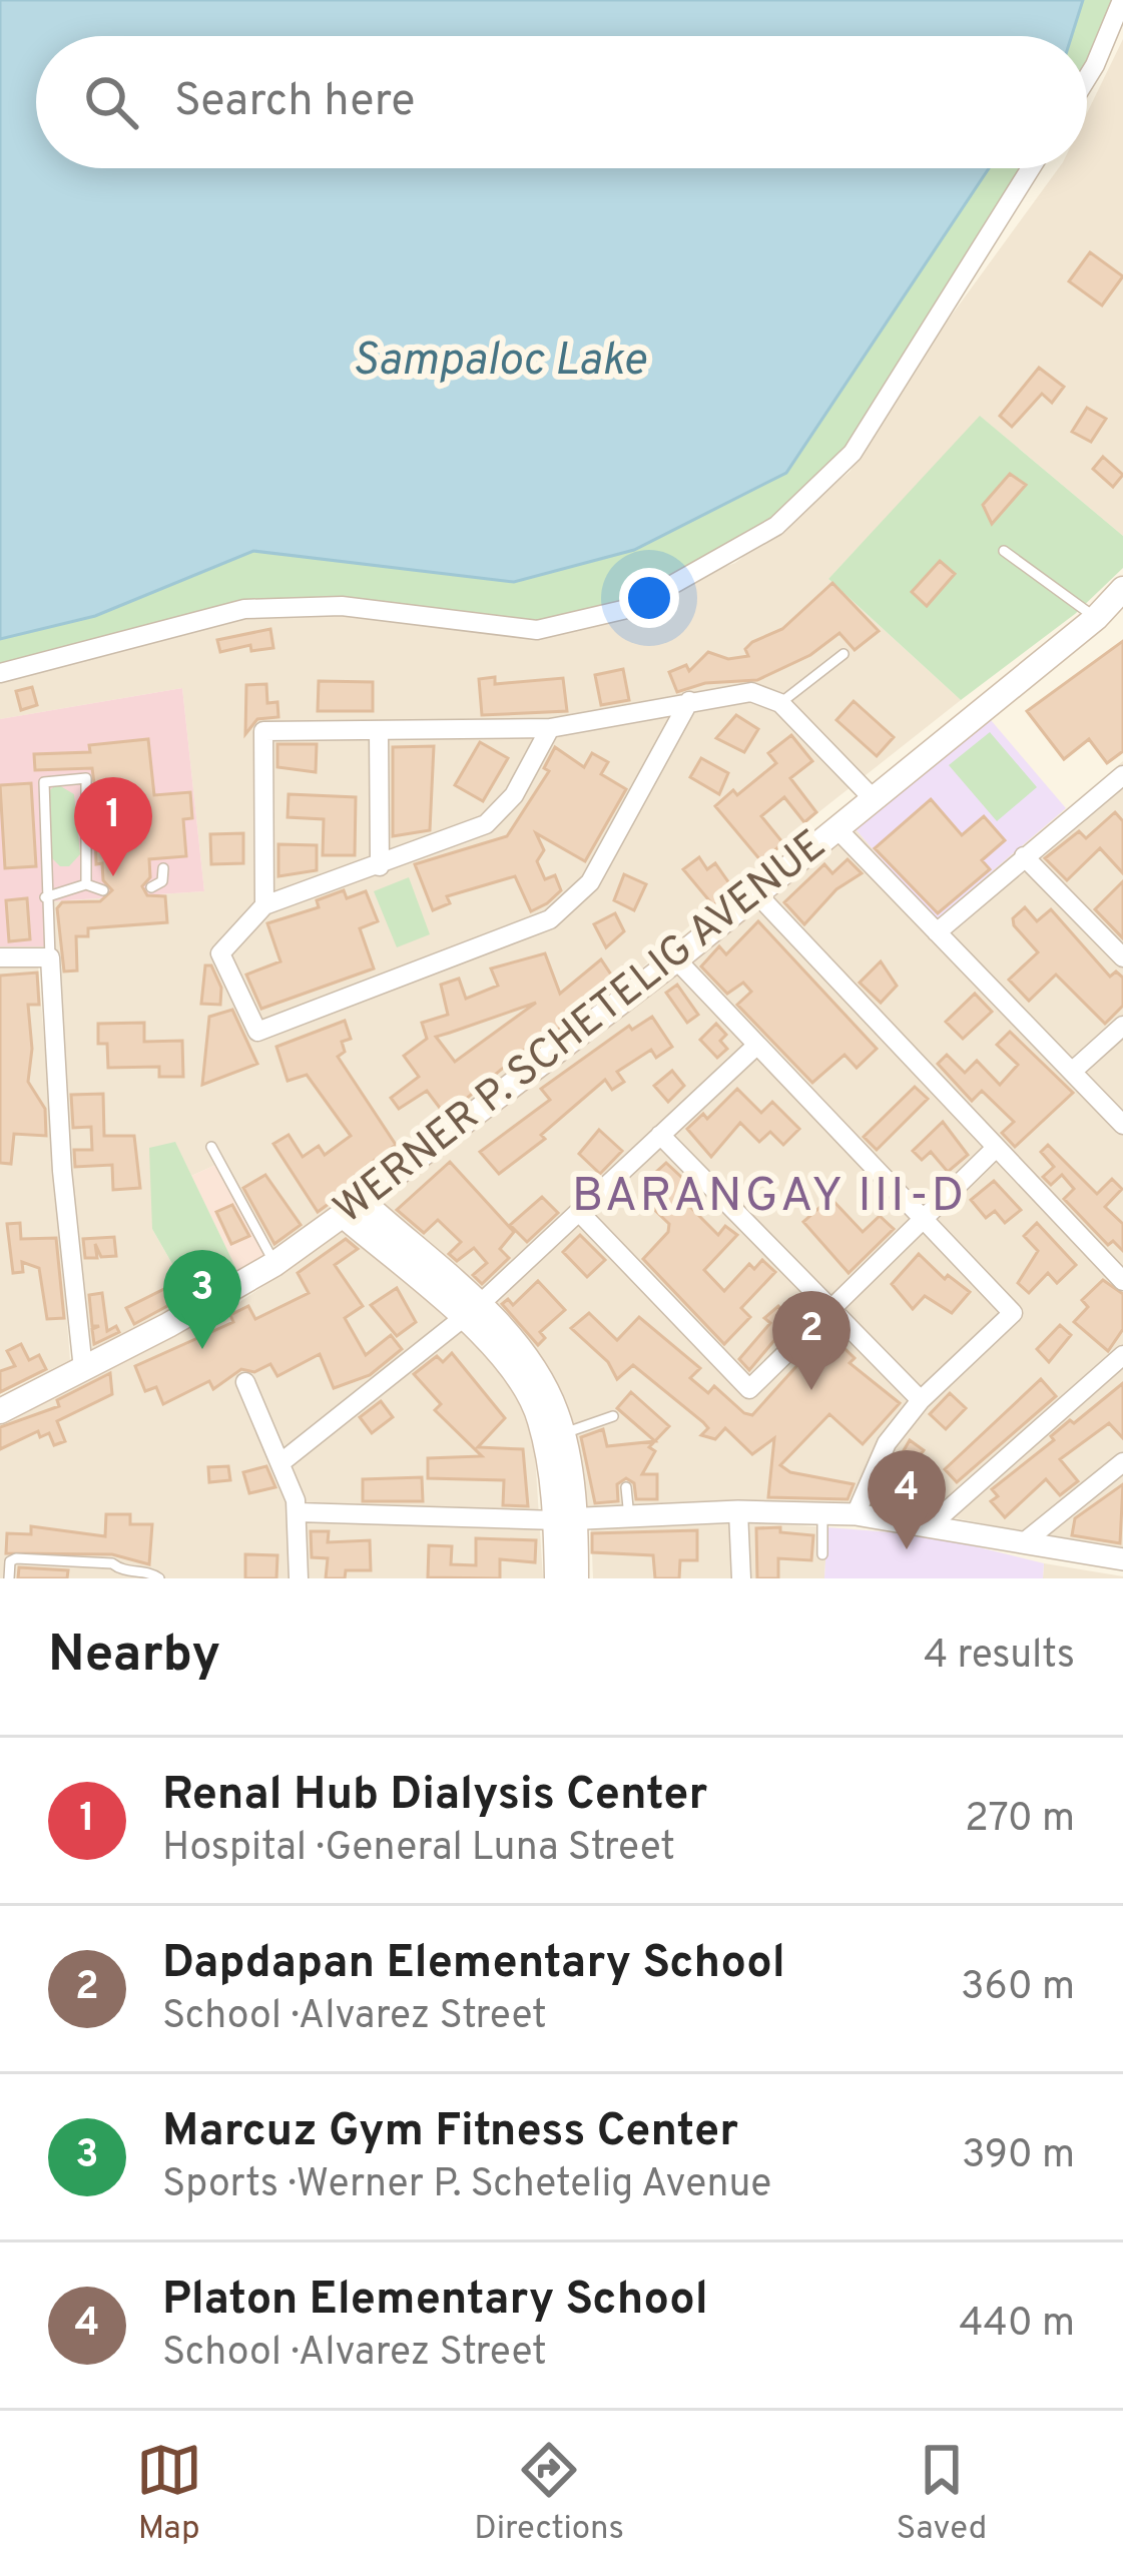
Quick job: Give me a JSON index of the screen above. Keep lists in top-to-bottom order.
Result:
{
  "streets": {
    "main road": ["WERNER P. SCHETELIG AVENUE"]
  },
  "districts": ["BARANGAY III-D"],
  "water": ["Sampaloc Lake"],
  "page": {
    "search": "Search here",
    "pins": [
      "1",
      "3",
      "2",
      "4"
    ],
    "heading": ["Nearby", "4 results"],
    "list": [
      {
        "mark": "1",
        "name": "Renal Hub Dialysis Center",
        "note": "Hospital · General Luna Street",
        "value": "270 m"
      },
      {
        "mark": "2",
        "name": "Dapdapan Elementary School",
        "note": "School · Alvarez Street",
        "value": "360 m"
      },
      {
        "mark": "3",
        "name": "Marcuz Gym Fitness Center",
        "note": "Sports · Werner P. Schetelig Avenue",
        "value": "390 m"
      },
      {
        "mark": "4",
        "name": "Platon Elementary School",
        "note": "School · Alvarez Street",
        "value": "440 m"
      }
    ],
    "nav": ["Map", "Directions", "Saved"]
  }
}
